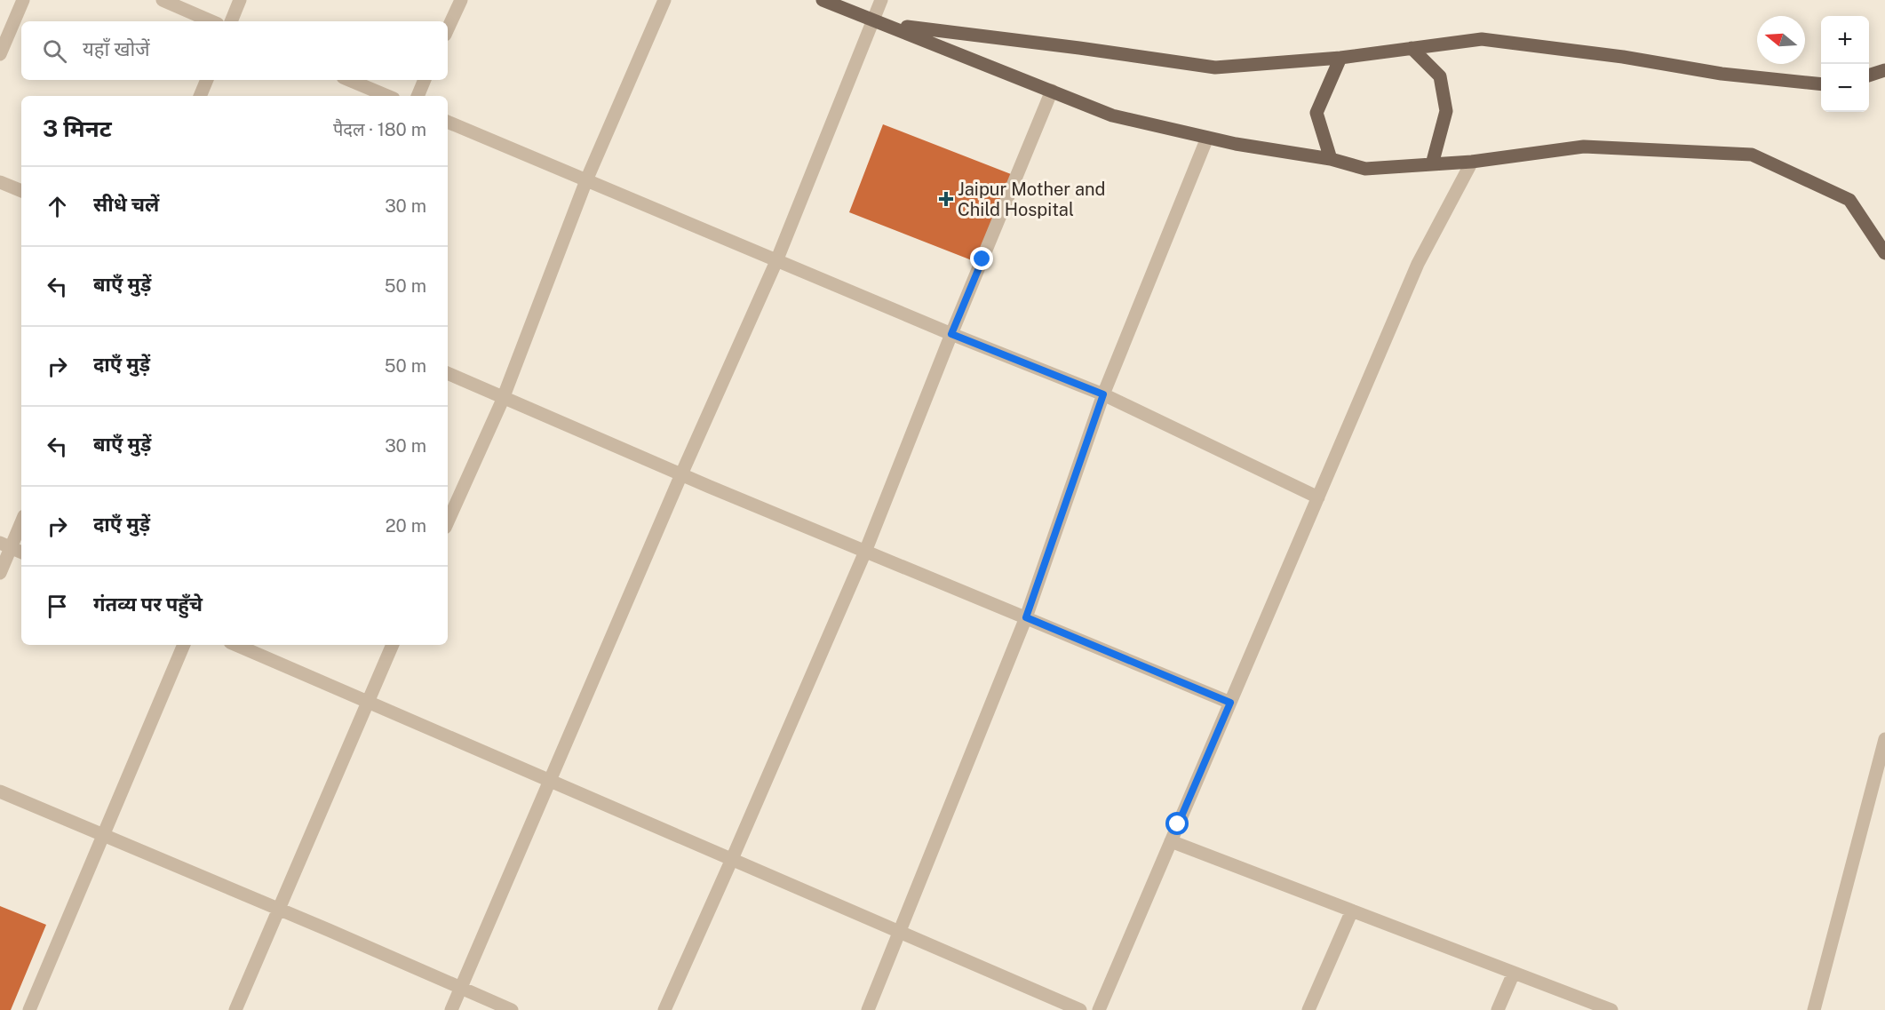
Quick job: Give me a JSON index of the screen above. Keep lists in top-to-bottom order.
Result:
{
  "places": {
    "health": ["Jaipur Mother and Child Hospital"]
  },
  "north": "left",
  "page": {
    "map_buttons": ["+", "−"],
    "search": "यहाँ खोजें",
    "heading": ["3 मिनट", "पैदल · 180 m"],
    "list": [
      ["सीधे चलें", "30 m"],
      ["बाएँ मुड़ें", "50 m"],
      ["दाएँ मुड़ें", "50 m"],
      ["बाएँ मुड़ें", "30 m"],
      ["दाएँ मुड़ें", "20 m"],
      "गंतव्य पर पहुँचे"
    ]
  }
}
